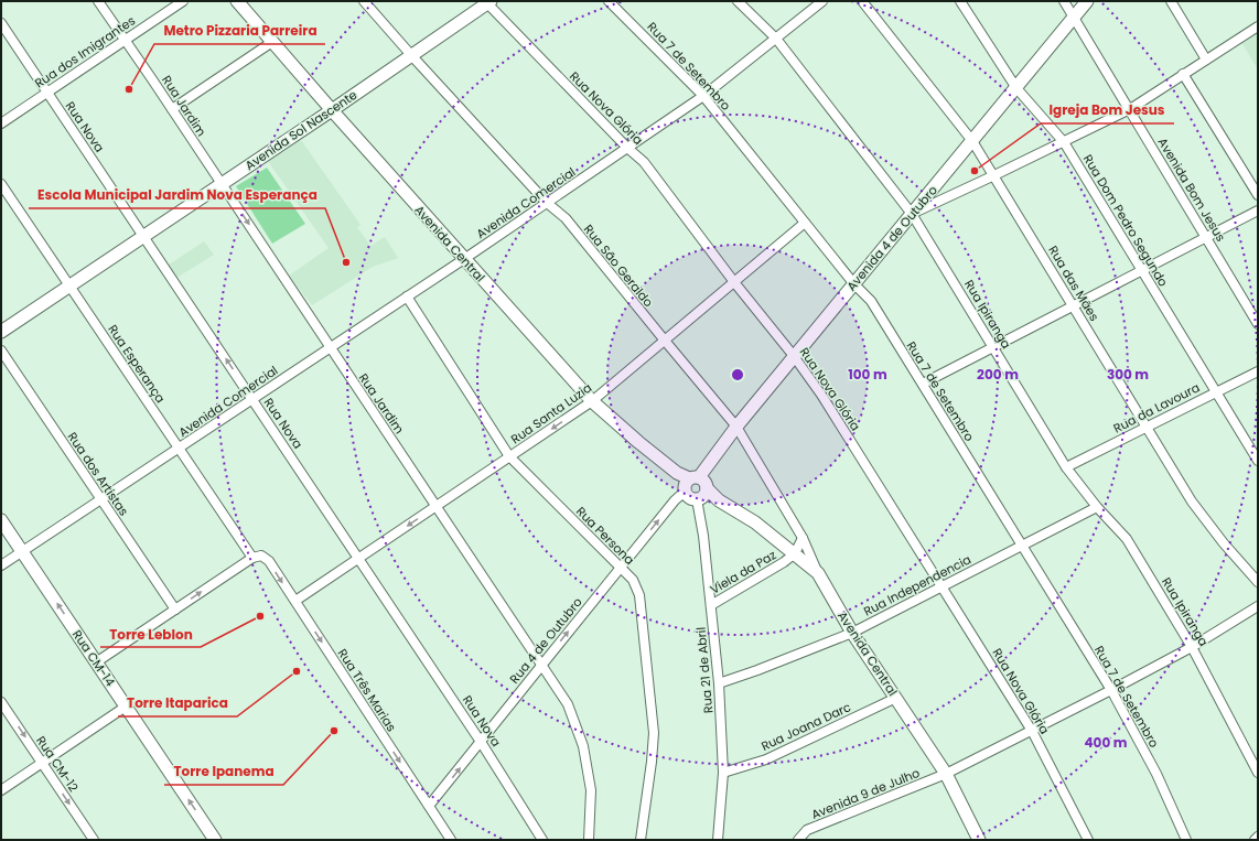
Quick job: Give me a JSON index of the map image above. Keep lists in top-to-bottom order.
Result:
{
  "streets": {
    "street": [
      "Rua dos Imigrantes",
      "Rua 7 de Setembro",
      "Rua Jardim",
      "Rua Nova Glória",
      "Rua Nova",
      "Avenida Sol Nascente",
      "Avenida Bom Jesus",
      "Avenida Comercial",
      "Rua Dom Pedro Segundo",
      "Avenida 4 de Outubro",
      "Avenida Central",
      "Rua São Geraldo",
      "Rua das Mães",
      "Rua Ipiranga",
      "Rua Esperança",
      "Rua da Lavoura",
      "Rua Santa Luzia",
      "Rua dos Artistas",
      "Rua Persona",
      "Viela da Paz",
      "Rua Independencia",
      "Rua 4 de Outubro",
      "Rua CM-14",
      "Rua 21 de Abril",
      "Rua Três Marias",
      "Rua Joana Darc",
      "Rua CM-12",
      "Avenida 9 de Julho"
    ]
  },
  "crossings": [
    ["Rua dos Imigrantes", "Rua Jardim"],
    ["Rua dos Imigrantes", "Rua Nova"],
    ["Rua 7 de Setembro", "Avenida Comercial"],
    ["Rua 7 de Setembro", "Avenida 4 de Outubro"],
    ["Rua 7 de Setembro", "Rua Santa Luzia"],
    ["Rua 7 de Setembro", "Rua Independencia"],
    ["Rua 7 de Setembro", "Avenida 9 de Julho"],
    ["Rua Jardim", "Avenida Sol Nascente"],
    ["Rua Jardim", "Avenida Comercial"],
    ["Rua Jardim", "Rua Santa Luzia"],
    ["Rua Jardim", "Rua 4 de Outubro"],
    ["Rua Nova Glória", "Avenida Sol Nascente"],
    ["Rua Nova Glória", "Avenida Comercial"],
    ["Rua Nova Glória", "Avenida 4 de Outubro"],
    ["Rua Nova Glória", "Rua Santa Luzia"],
    ["Rua Nova Glória", "Rua Independencia"],
    ["Rua Nova Glória", "Avenida 9 de Julho"],
    ["Rua Nova", "Avenida Sol Nascente"],
    ["Rua Nova", "Avenida Comercial"],
    ["Rua Nova", "Rua Santa Luzia"],
    ["Rua Nova", "Rua 4 de Outubro"],
    ["Avenida Sol Nascente", "Avenida Central"],
    ["Avenida Sol Nascente", "Rua São Geraldo"],
    ["Avenida Sol Nascente", "Rua Esperança"],
    ["Avenida Bom Jesus", "Avenida 4 de Outubro"],
    ["Avenida Comercial", "Avenida Central"],
    ["Avenida Comercial", "Rua São Geraldo"],
    ["Avenida Comercial", "Rua Ipiranga"],
    ["Avenida Comercial", "Rua Esperança"],
    ["Avenida Comercial", "Rua dos Artistas"],
    ["Avenida Comercial", "Rua Persona"],
    ["Avenida Comercial", "Rua CM-14"],
    ["Rua Dom Pedro Segundo", "Avenida 4 de Outubro"],
    ["Rua Dom Pedro Segundo", "Rua da Lavoura"],
    ["Avenida 4 de Outubro", "Avenida Central"],
    ["Avenida 4 de Outubro", "Rua São Geraldo"],
    ["Avenida 4 de Outubro", "Rua das Mães"],
    ["Avenida 4 de Outubro", "Rua Ipiranga"],
    ["Avenida 4 de Outubro", "Rua 4 de Outubro"],
    ["Avenida Central", "Rua São Geraldo"],
    ["Avenida Central", "Rua Santa Luzia"],
    ["Avenida Central", "Viela da Paz"],
    ["Avenida Central", "Rua Independencia"],
    ["Avenida Central", "Rua 4 de Outubro"],
    ["Avenida Central", "Rua 21 de Abril"],
    ["Avenida Central", "Rua Joana Darc"],
    ["Avenida Central", "Avenida 9 de Julho"],
    ["Rua São Geraldo", "Rua Santa Luzia"],
    ["Rua São Geraldo", "Viela da Paz"],
    ["Rua das Mães", "Rua da Lavoura"],
    ["Rua Ipiranga", "Rua da Lavoura"],
    ["Rua Ipiranga", "Rua Independencia"],
    ["Rua Ipiranga", "Avenida 9 de Julho"],
    ["Rua Esperança", "Rua Três Marias"],
    ["Rua Santa Luzia", "Rua Persona"],
    ["Rua Santa Luzia", "Rua Três Marias"],
    ["Rua Persona", "Rua 4 de Outubro"],
    ["Viela da Paz", "Rua 21 de Abril"],
    ["Rua Independencia", "Rua 21 de Abril"],
    ["Rua 4 de Outubro", "Rua Três Marias"],
    ["Rua 21 de Abril", "Rua Joana Darc"]
  ],
  "one_way": [
    "Rua 4 de Outubro",
    "Rua CM-14",
    "Rua Três Marias",
    "Rua CM-12"
  ],
  "places": [
    "Metro Pizzaria Parreira",
    "Igreja Bom Jesus",
    "Escola Municipal Jardim Nova Esperança",
    "Torre Leblon",
    "Torre Itaparica",
    "Torre Ipanema"
  ],
  "rings": [
    "100 m",
    "200 m",
    "300 m",
    "400 m"
  ]
}
